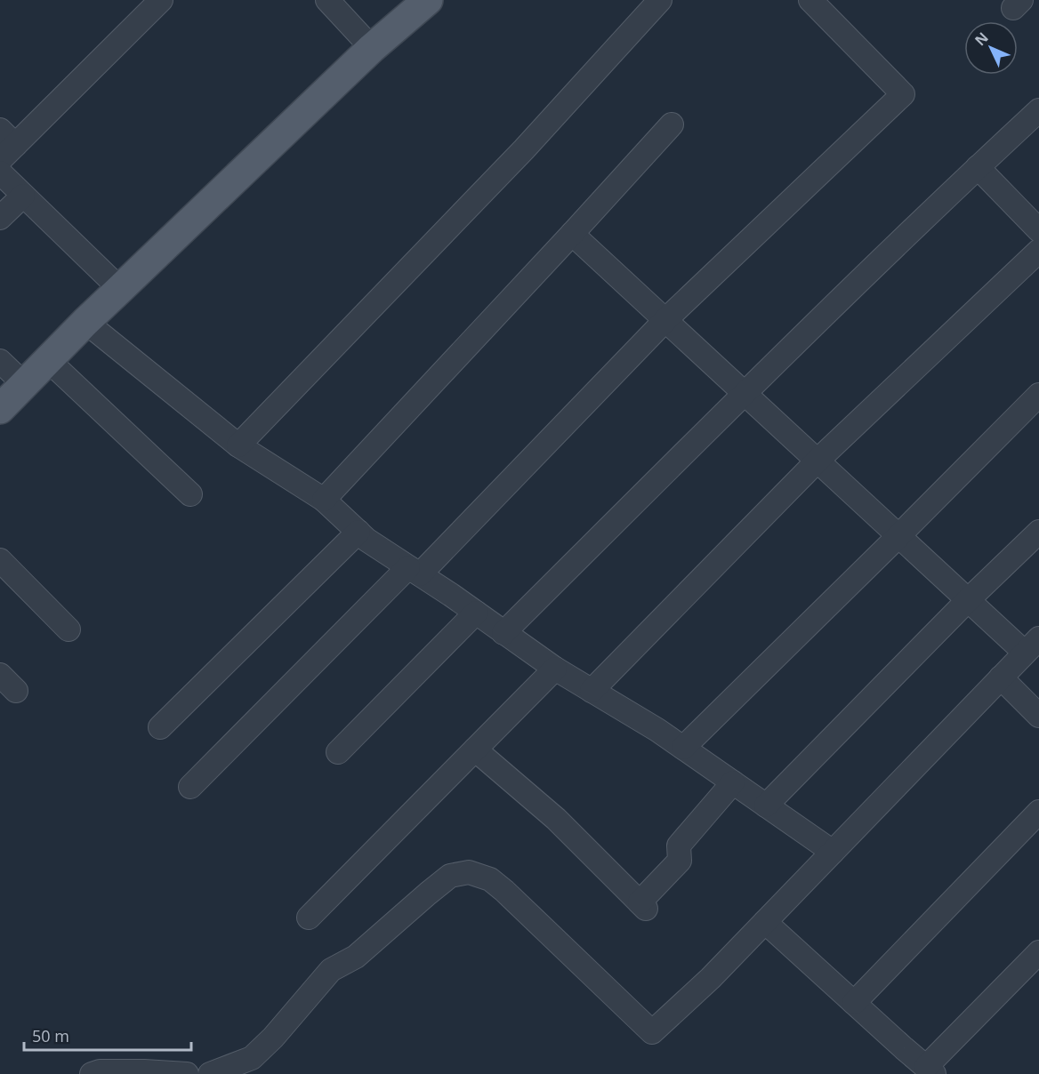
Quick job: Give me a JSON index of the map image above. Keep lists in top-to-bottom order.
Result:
{
  "scale_bar": "50 m",
  "north": "top left"
}
